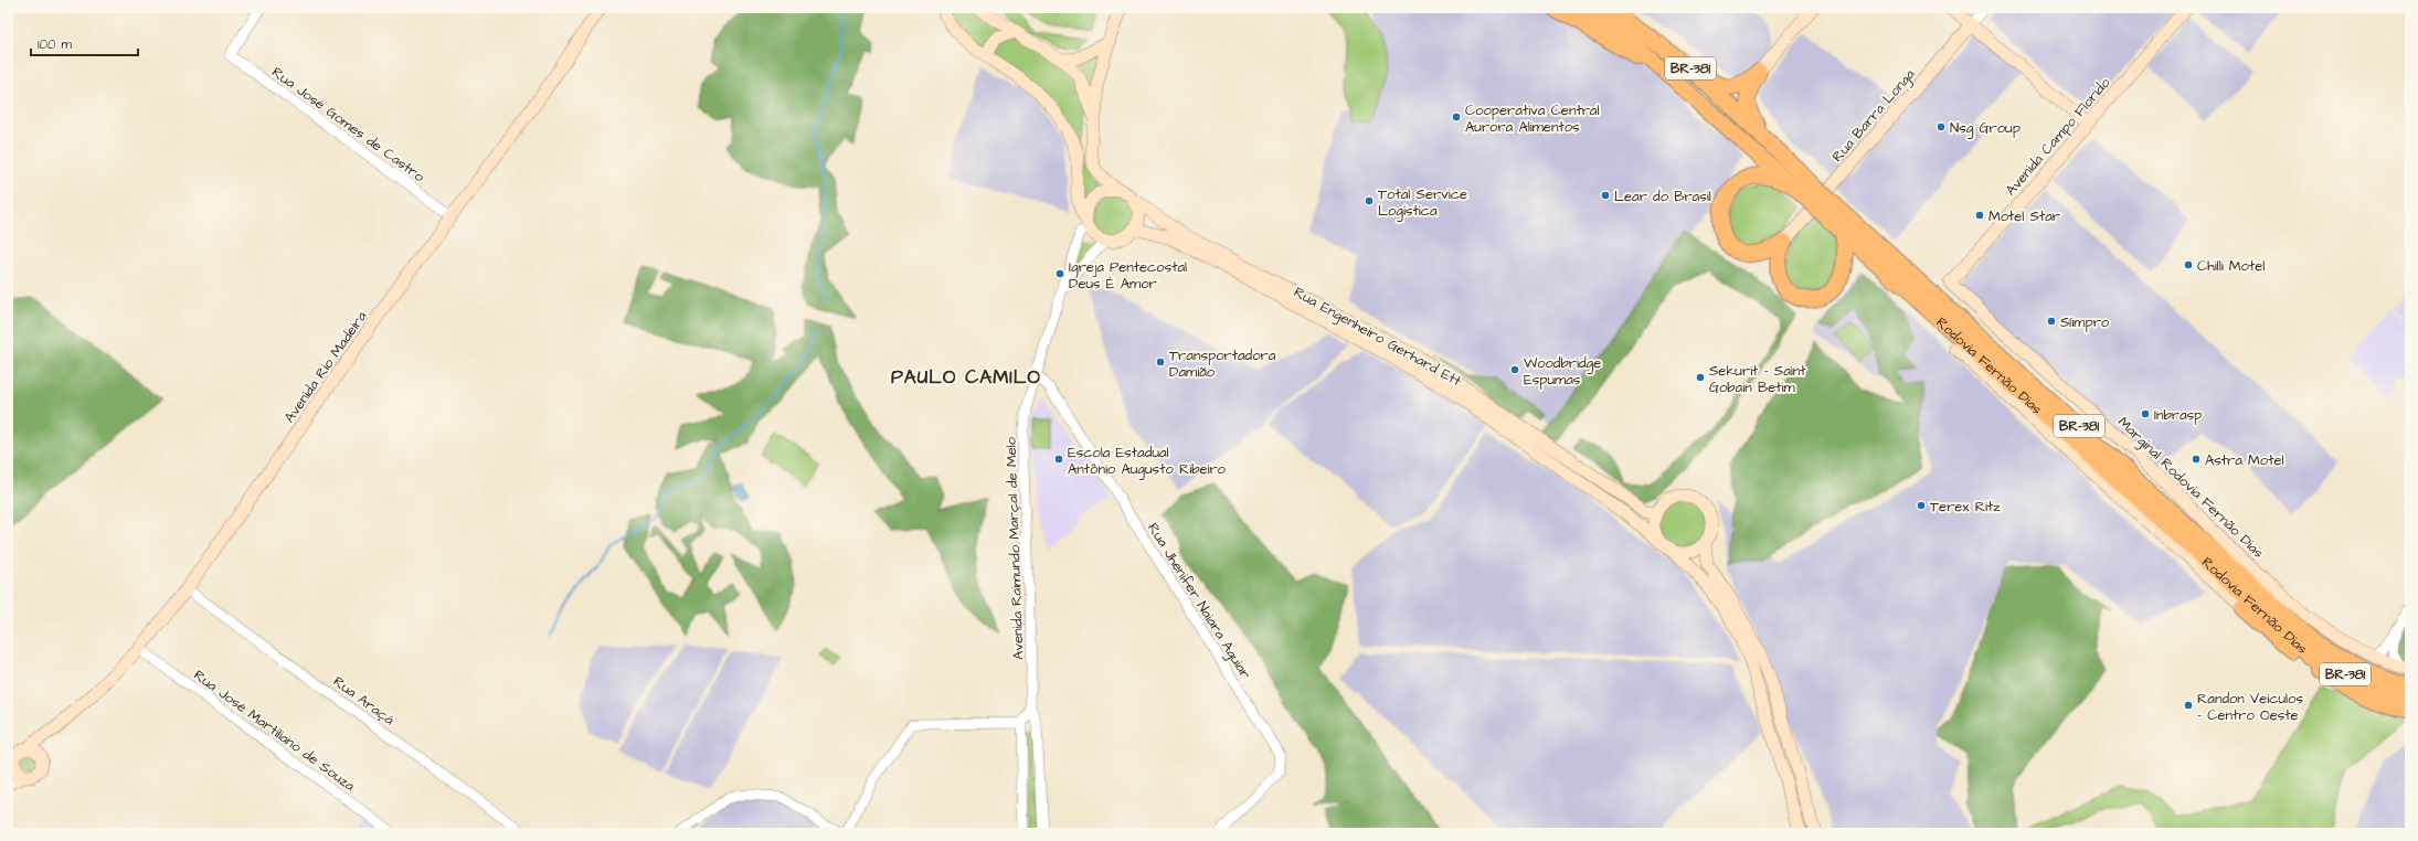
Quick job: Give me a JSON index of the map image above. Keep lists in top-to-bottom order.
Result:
{
  "streets": {
    "highway": ["BR-381", "Rodovia Fernão Dias"],
    "main road": [
      "Rua Barra Longa",
      "Avenida Campo Florido",
      "Rua Engenheiro Gerhard Ett",
      "Avenida Rio Madeira",
      "Marginal Rodovia Fernão Dias"
    ],
    "street": [
      "Rua José Gomes de Castro",
      "Avenida Raimundo Marçal de Melo",
      "Rua Jhenifer Naiara Aguiar",
      "Rua Araçá",
      "Rua José Martiliano de Souza"
    ]
  },
  "crossings": [
    ["BR-381", "Rodovia Fernão Dias"],
    ["Rua José Gomes de Castro", "Avenida Rio Madeira"],
    ["Avenida Campo Florido", "Marginal Rodovia Fernão Dias"],
    ["Rua Engenheiro Gerhard Ett", "Avenida Raimundo Marçal de Melo"],
    ["Avenida Rio Madeira", "Rua Araçá"],
    ["Avenida Rio Madeira", "Rua José Martiliano de Souza"],
    ["Avenida Raimundo Marçal de Melo", "Rua Jhenifer Naiara Aguiar"]
  ],
  "districts": ["PAULO CAMILO"],
  "places": [
    "Cooperativa Central Aurora Alimentos",
    "Nsg Group",
    "Lear do Brasil",
    "Total Service Logística",
    "Motel Star",
    "Chilli Motel",
    "Igreja Pentecostal Deus É Amor",
    "SIimpro",
    "Transportadora Damião",
    "Woodbridge Espumas",
    "Sekurit - Saint Gobain Betim",
    "Inbrasp",
    "Escola Estadual Antônio Augusto Ribeiro",
    "Astra Motel",
    "Terex Ritz",
    "Randon Veículos - Centro Oeste"
  ],
  "scale_bar": "100 m"
}
